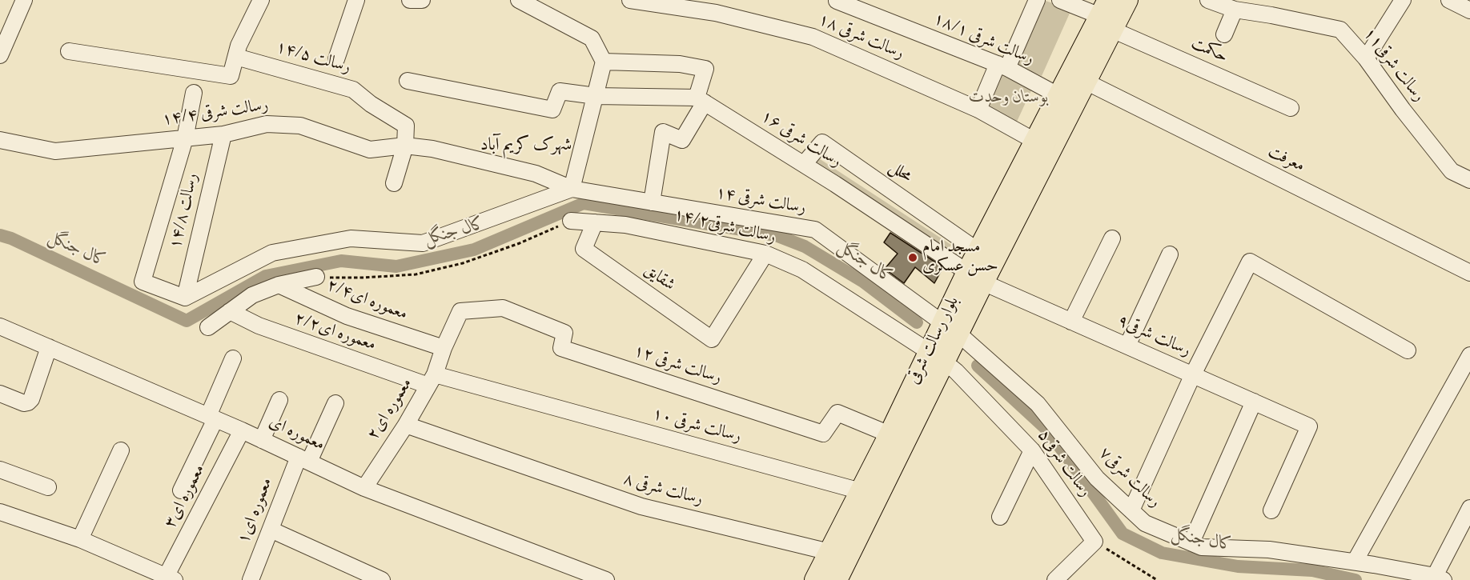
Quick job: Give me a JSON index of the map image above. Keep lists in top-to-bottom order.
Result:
{
  "streets": {
    "main road": ["بلوار رسالت شرقی"],
    "street": [
      "رسالت شرقی ۱۸",
      "رسالت شرقی ۱۸/۱",
      "حکمت",
      "رسالت ۱۴/۵",
      "رسالت شرقی۱۱",
      "رسالت شرقی ۱۴/۴",
      "رسالت شرقی ۱۶",
      "معرفت",
      "محلل",
      "رسالت شرقی ۱۴",
      "رسالت ۱۴/۸",
      "رسالت شرقی۱۴/۲",
      "شقایق",
      "معموره ای۲/۴",
      "معموره ای۲/۲",
      "رسالت شرقی۹",
      "رسالت شرقی ۱۲",
      "معموره ای۲",
      "رسالت شرقی ۱۰",
      "معموره ای",
      "رسالت شرقی۵",
      "رسالت شرقی۷",
      "رسالت شرقی ۸",
      "معموره ای۳",
      "معموره ای۱"
    ]
  },
  "crossings": [
    ["رسالت شرقی ۱۸", "بلوار رسالت شرقی"],
    ["رسالت شرقی ۱۸/۱", "بلوار رسالت شرقی"],
    ["حکمت", "بلوار رسالت شرقی"],
    ["رسالت ۱۴/۵", "رسالت شرقی ۱۴/۴"],
    ["رسالت شرقی ۱۴/۴", "رسالت شرقی ۱۴"],
    ["رسالت شرقی ۱۴/۴", "رسالت ۱۴/۸"],
    ["رسالت شرقی ۱۶", "محلل"],
    ["رسالت شرقی ۱۶", "رسالت شرقی۹"],
    ["رسالت شرقی ۱۶", "بلوار رسالت شرقی"],
    ["معرفت", "بلوار رسالت شرقی"],
    ["محلل", "بلوار رسالت شرقی"],
    ["رسالت شرقی ۱۴", "بلوار رسالت شرقی"],
    ["رسالت شرقی ۱۴", "رسالت شرقی۷"],
    ["رسالت شرقی۱۴/۲", "شقایق"],
    ["رسالت شرقی۱۴/۲", "بلوار رسالت شرقی"],
    ["رسالت شرقی۱۴/۲", "رسالت شرقی۵"],
    ["معموره ای۲/۴", "معموره ای۲"],
    ["معموره ای۲/۲", "معموره ای۲"],
    ["معموره ای۲/۲", "رسالت شرقی ۱۰"],
    ["رسالت شرقی۹", "بلوار رسالت شرقی"],
    ["بلوار رسالت شرقی", "رسالت شرقی ۱۲"],
    ["بلوار رسالت شرقی", "رسالت شرقی ۱۰"],
    ["بلوار رسالت شرقی", "رسالت شرقی۵"],
    ["بلوار رسالت شرقی", "رسالت شرقی۷"],
    ["بلوار رسالت شرقی", "رسالت شرقی ۸"],
    ["رسالت شرقی ۱۲", "معموره ای۲"],
    ["معموره ای۲", "معموره ای"],
    ["معموره ای۲", "رسالت شرقی ۸"],
    ["معموره ای", "معموره ای۳"],
    ["معموره ای", "معموره ای۱"]
  ],
  "districts": ["شهرک کریم آباد"],
  "water": ["کال جنگل"],
  "parks": ["بوستان وحدت"],
  "places": ["مسجد امام حسن عسکری"]
}
